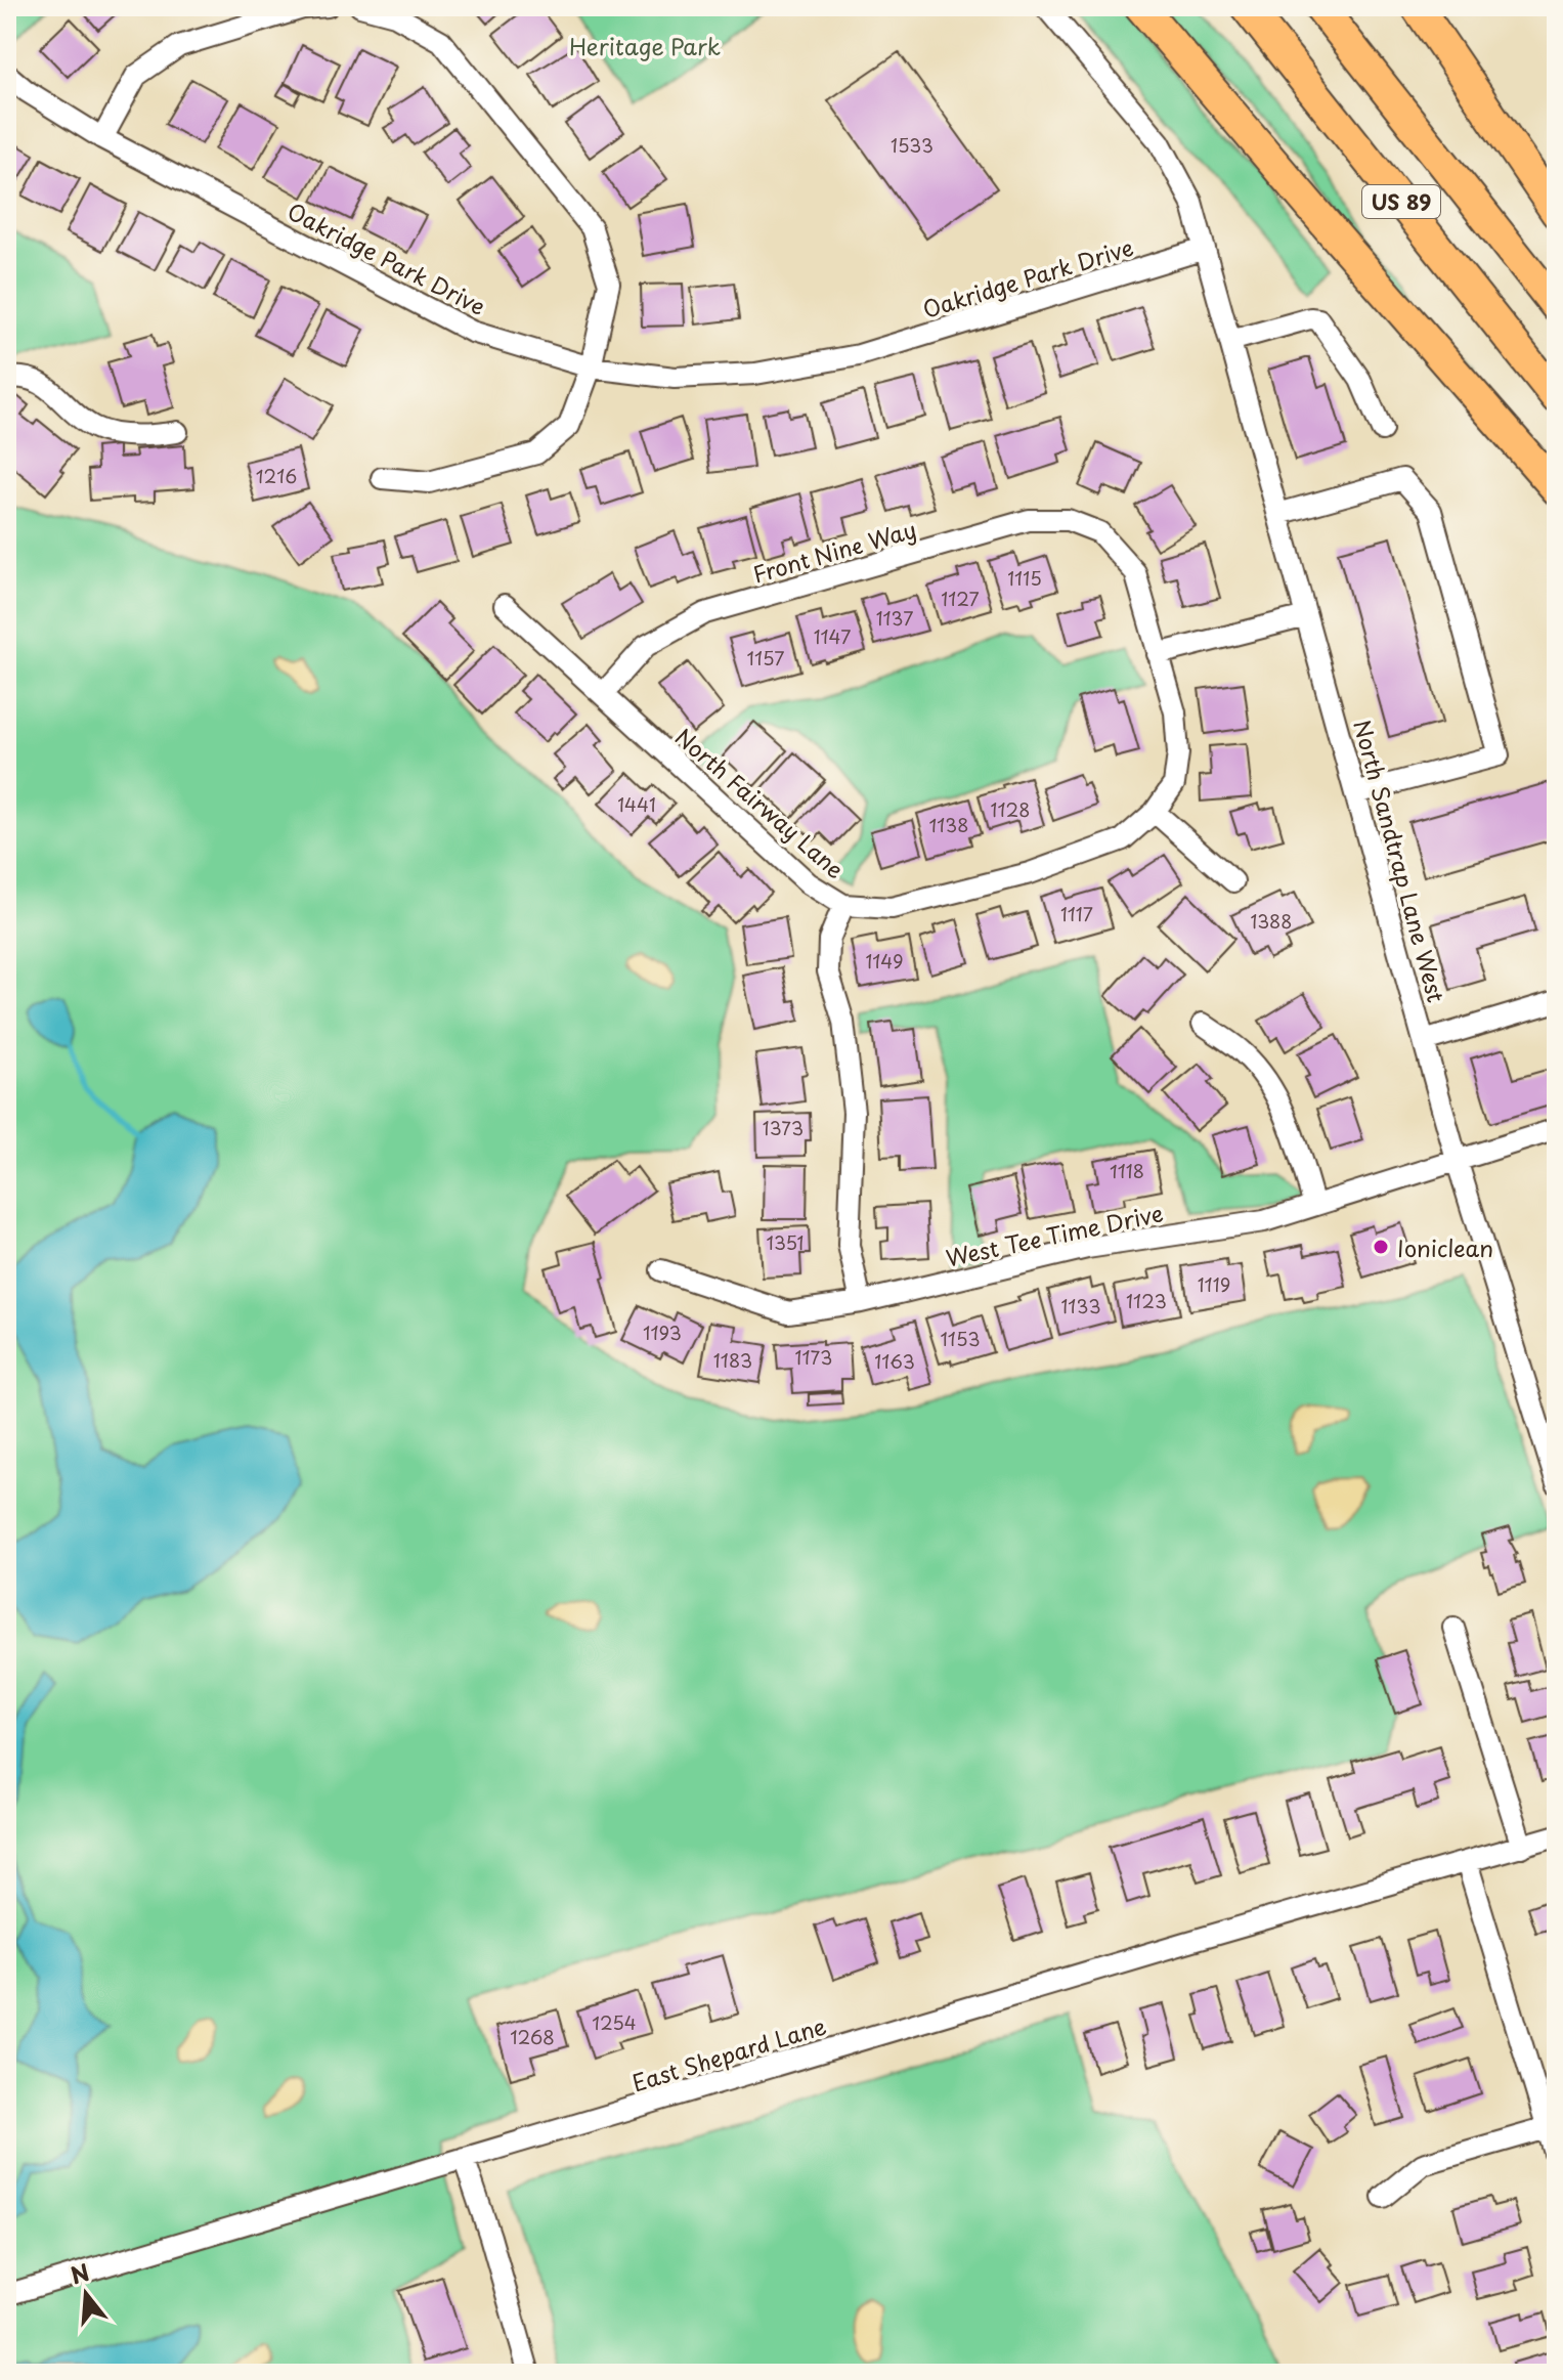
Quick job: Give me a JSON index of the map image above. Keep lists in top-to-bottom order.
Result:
{
  "streets": {
    "highway": ["US 89"],
    "street": [
      "Oakridge Park Drive",
      "Front Nine Way",
      "North Fairway Lane",
      "North Sandtrap Lane West",
      "West Tee Time Drive",
      "East Shepard Lane"
    ]
  },
  "crossings": [
    ["Oakridge Park Drive", "North Sandtrap Lane West"],
    ["Front Nine Way", "North Fairway Lane"],
    ["North Fairway Lane", "West Tee Time Drive"],
    ["North Sandtrap Lane West", "West Tee Time Drive"]
  ],
  "parks": ["Heritage Park"],
  "places": ["Ioniclean"],
  "house_numbers": [
    "1533",
    "1216",
    "1115",
    "1127",
    "1137",
    "1147",
    "1157",
    "1441",
    "1128",
    "1138",
    "1117",
    "1388",
    "1149",
    "1373",
    "1118",
    "1351",
    "1119",
    "1123",
    "1133",
    "1193",
    "1153",
    "1173",
    "1183",
    "1163",
    "1254",
    "1268"
  ],
  "north": "top"
}
